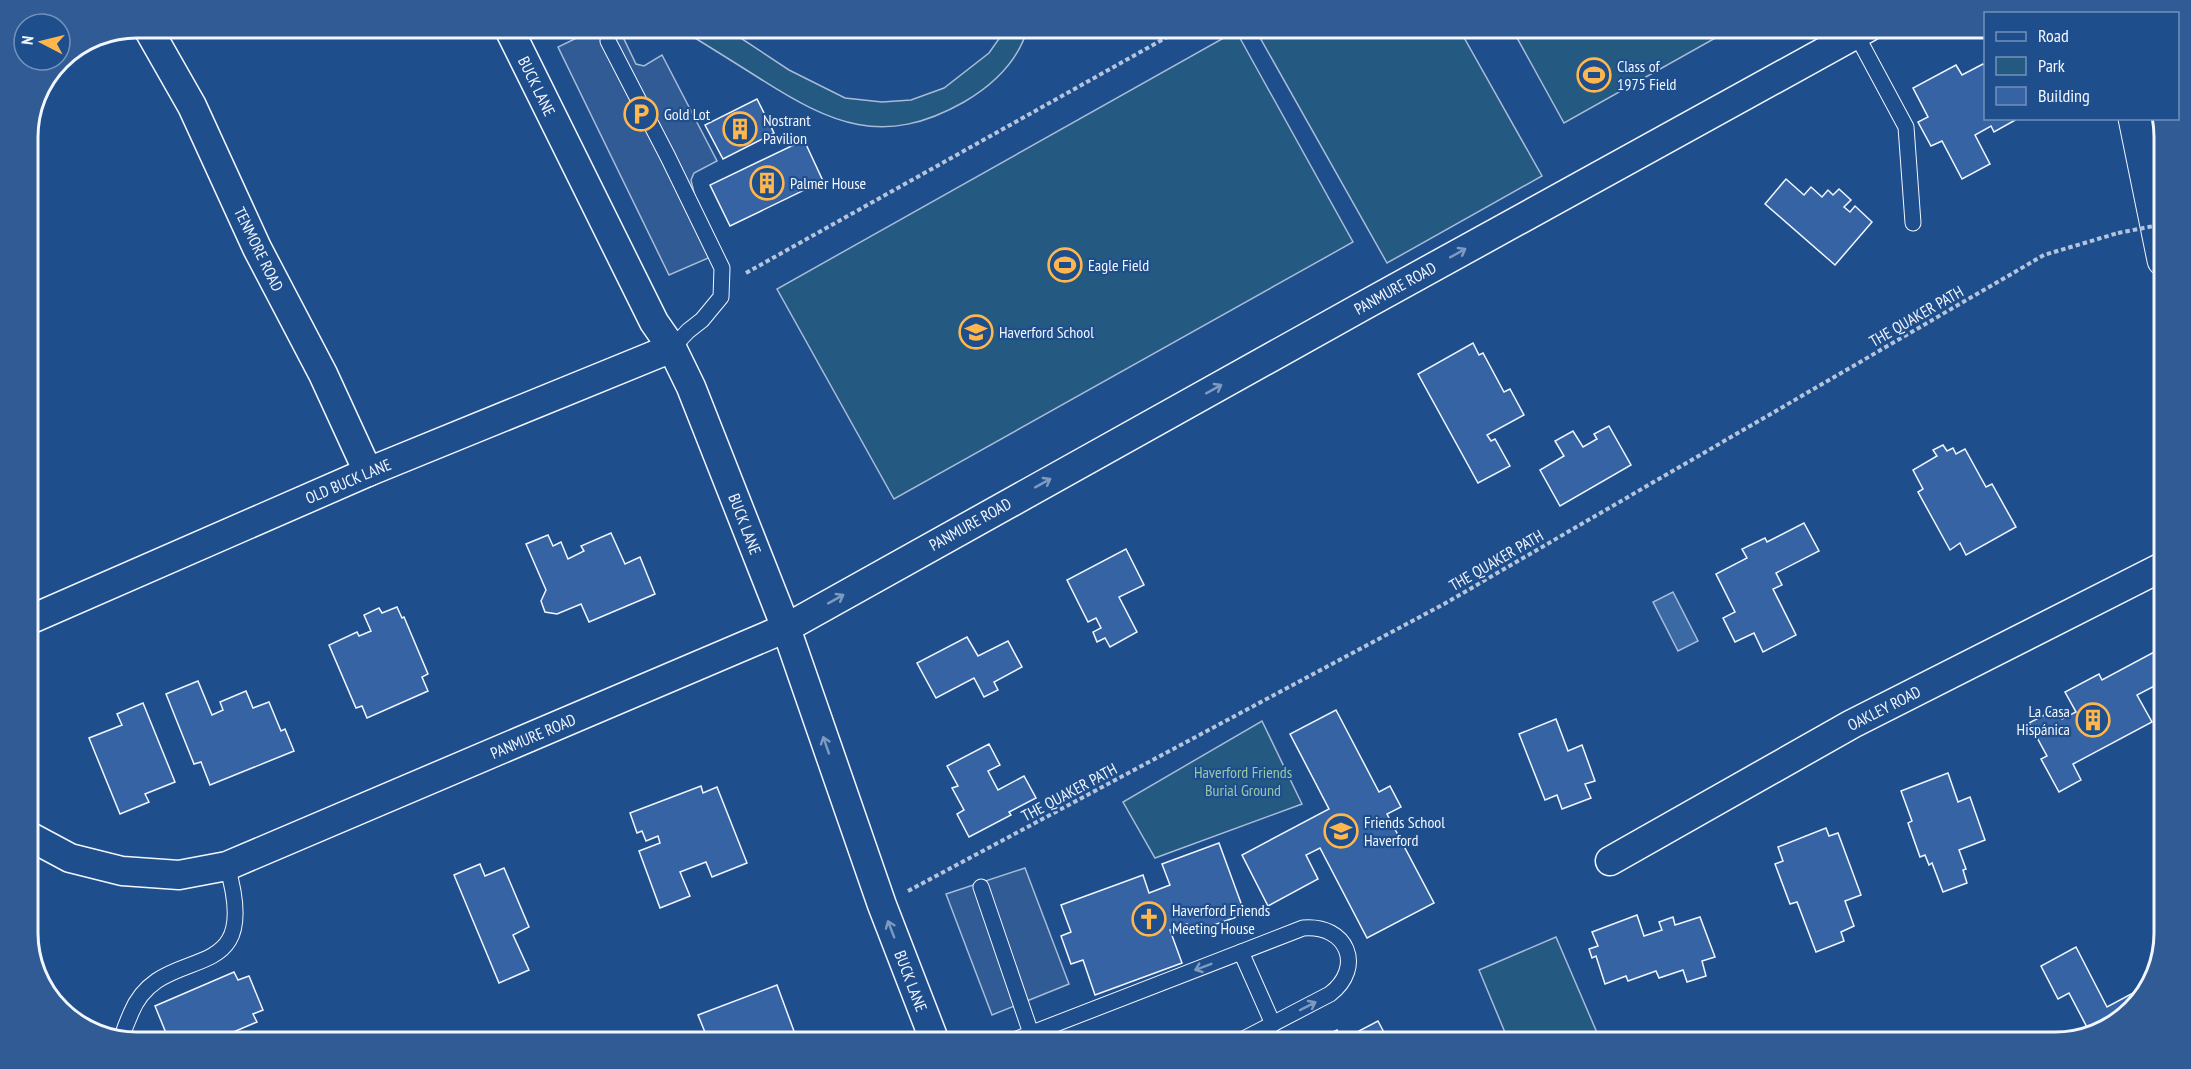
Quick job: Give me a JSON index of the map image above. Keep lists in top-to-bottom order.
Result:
{
  "streets": {
    "street": [
      "BUCK LANE",
      "TENMORE ROAD",
      "PANMURE ROAD",
      "OLD BUCK LANE",
      "OAKLEY ROAD"
    ],
    "path": ["THE QUAKER PATH"]
  },
  "crossings": [
    ["BUCK LANE", "PANMURE ROAD"],
    ["BUCK LANE", "THE QUAKER PATH"],
    ["BUCK LANE", "OLD BUCK LANE"],
    ["TENMORE ROAD", "OLD BUCK LANE"]
  ],
  "one_way": ["BUCK LANE", "PANMURE ROAD"],
  "parks": ["Haverford Friends Burial Ground"],
  "places": {
    "sports": ["Class of 1975 Field", "Eagle Field"],
    "parking": ["Gold Lot"],
    "building": ["Nostrant Pavilion", "Palmer House", "La Casa Hispánica"],
    "school or university": ["Haverford School", "Friends School Haverford"],
    "church": ["Haverford Friends Meeting House"]
  },
  "legend": ["Road", "Park", "Building"],
  "north": "left"
}
